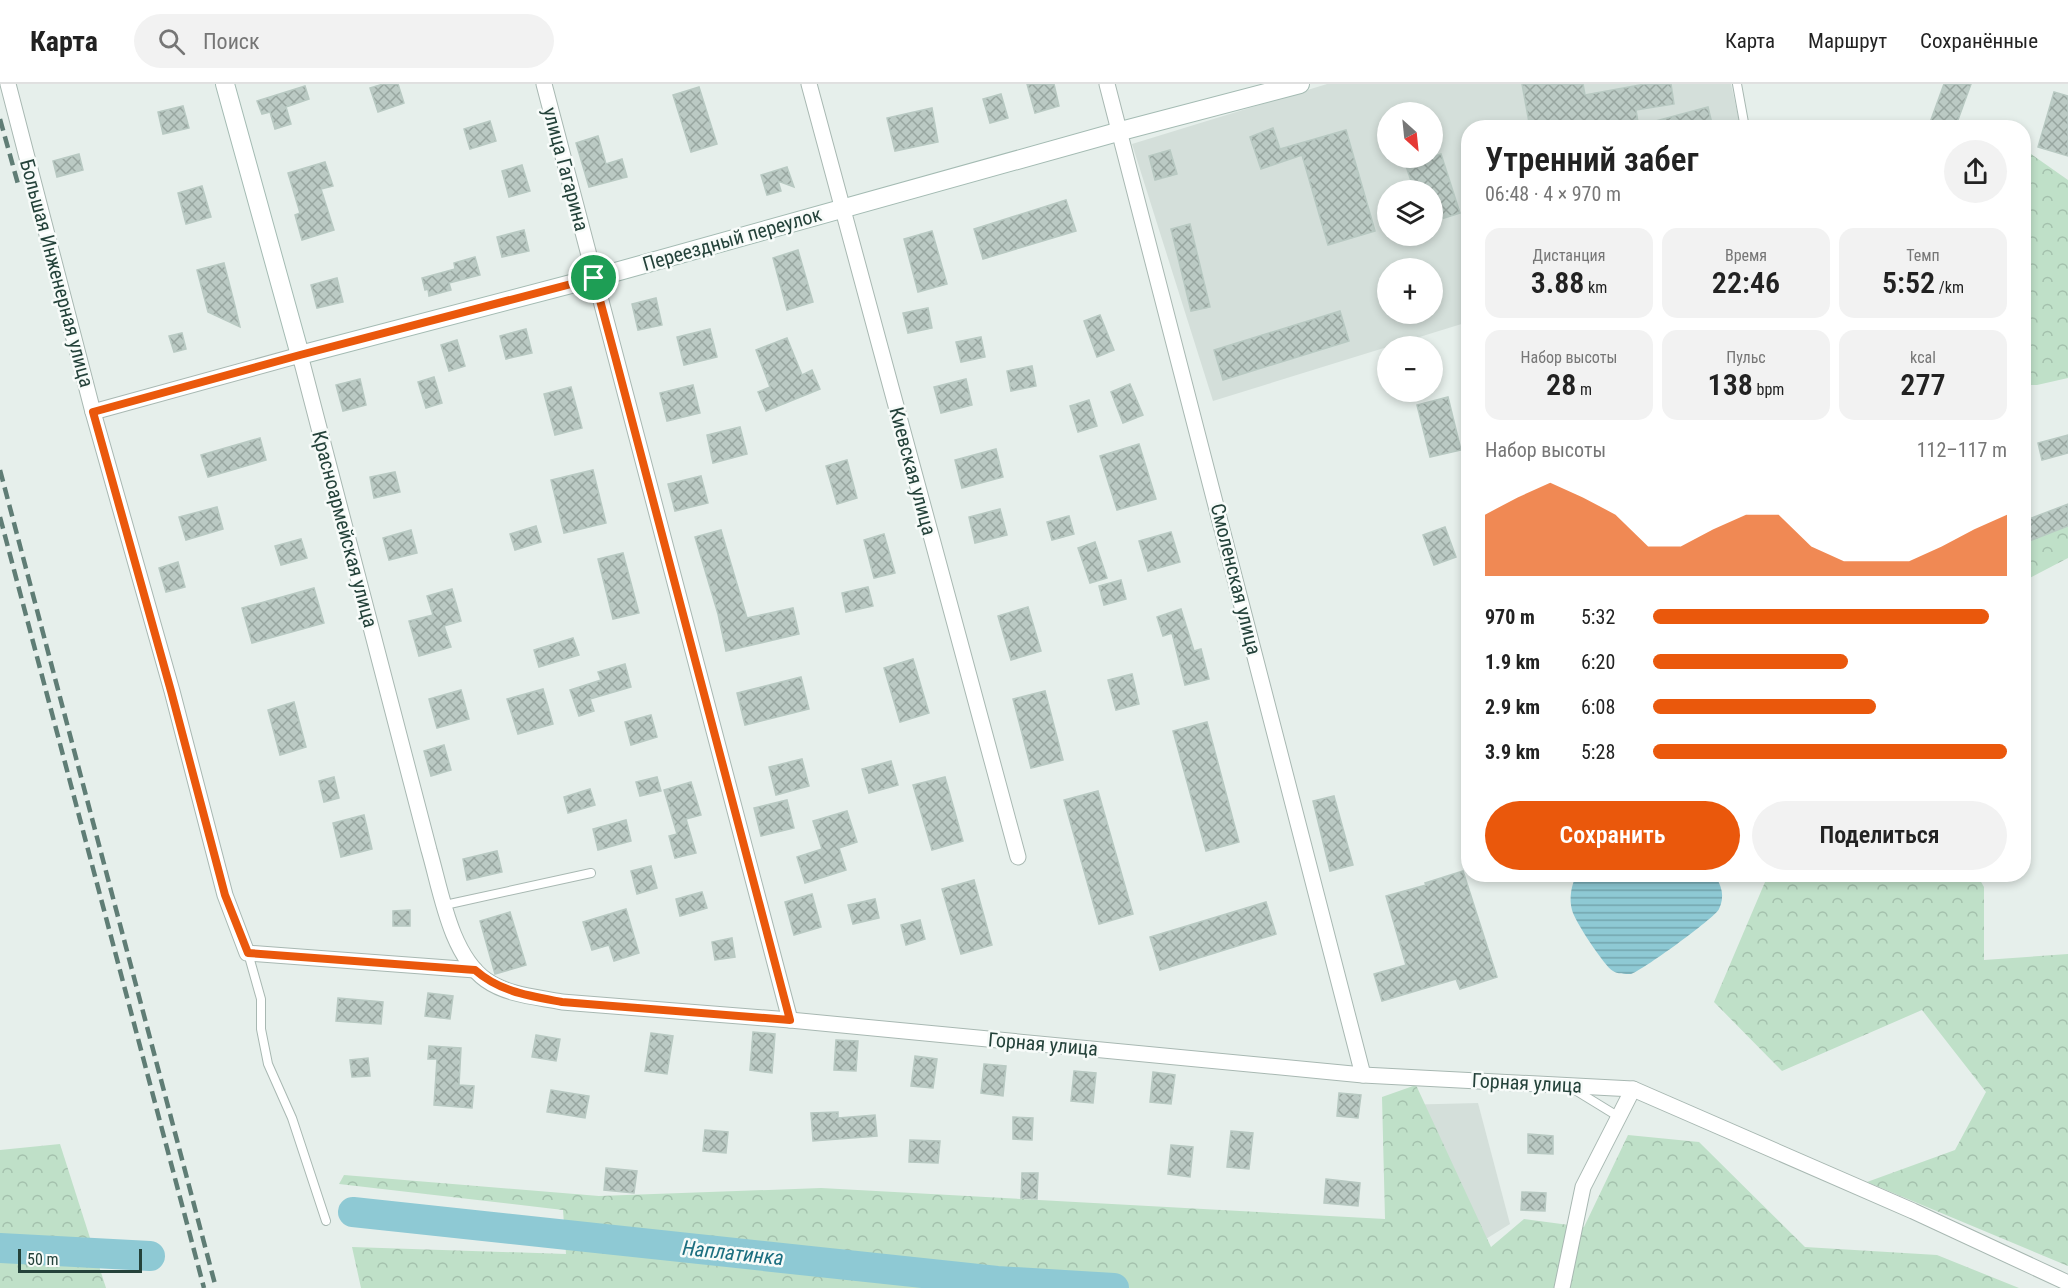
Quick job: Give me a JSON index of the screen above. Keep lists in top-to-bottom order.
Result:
{
  "streets": {
    "street": [
      "улица Гагарина",
      "Переездный переулок",
      "Большая Инженерная улица",
      "Киевская улица",
      "Красноармейская улица",
      "Смоленская улица",
      "Горная улица"
    ]
  },
  "crossings": [
    ["улица Гагарина", "Переездный переулок"],
    ["улица Гагарина", "Горная улица"],
    ["Переездный переулок", "Большая Инженерная улица"],
    ["Переездный переулок", "Киевская улица"],
    ["Переездный переулок", "Красноармейская улица"],
    ["Переездный переулок", "Смоленская улица"],
    ["Красноармейская улица", "Горная улица"],
    ["Смоленская улица", "Горная улица"]
  ],
  "water": ["Наплатинка"],
  "scale_bar": "50 m",
  "north": "bottom right",
  "page": {
    "header": "Карта",
    "search": "Поиск",
    "nav": ["Карта", "Маршрут", "Сохранённые"],
    "map_buttons": ["+", "−"],
    "heading": ["Утренний забег", "06:48 · 4 × 970 m"],
    "stats": [
      ["Дистанция", "3.88 km"],
      ["Время", "22:46"],
      ["Темп", "5:52 /km"],
      ["Набор высоты", "28 m"],
      ["Пульс", "138 bpm"],
      ["kcal", "277"]
    ],
    "chart": ["Набор высоты", "112–117 m"],
    "list": [
      {
        "name": "970 m",
        "note": "5:32"
      },
      {
        "name": "1.9 km",
        "note": "6:20"
      },
      {
        "name": "2.9 km",
        "note": "6:08"
      },
      {
        "name": "3.9 km",
        "note": "5:28"
      }
    ],
    "buttons": ["Сохранить", "Поделиться"],
    "scale": "50 m"
  }
}
